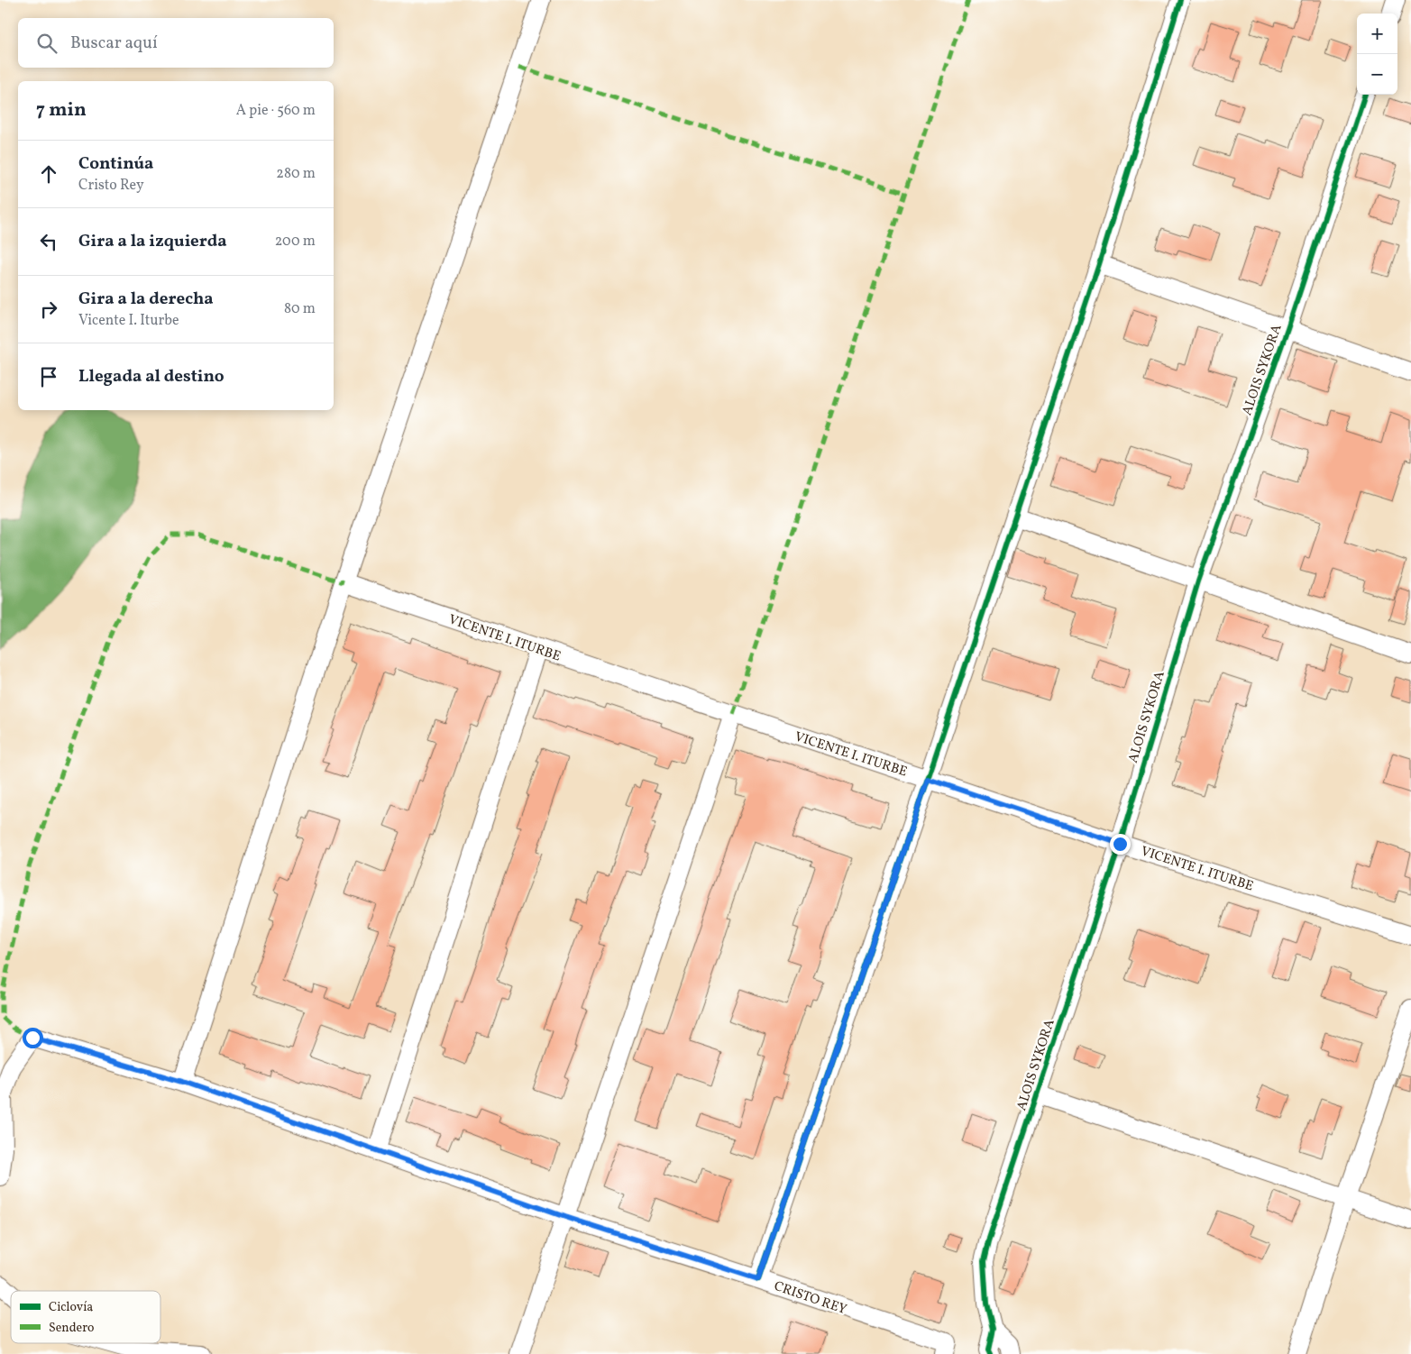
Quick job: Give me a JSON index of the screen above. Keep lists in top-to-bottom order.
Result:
{
  "streets": {
    "street": ["ALOIS SYKORA", "VICENTE I. ITURBE", "CRISTO REY"]
  },
  "crossings": [
    ["ALOIS SYKORA", "VICENTE I. ITURBE"]
  ],
  "legend": ["Ciclovía", "Sendero"],
  "page": {
    "map_buttons": ["+", "−"],
    "search": "Buscar aquí",
    "heading": ["7 min", "A pie · 560 m"],
    "list": [
      ["Continúa", "Cristo Rey", "280 m"],
      ["Gira a la izquierda", "200 m"],
      ["Gira a la derecha", "Vicente I. Iturbe", "80 m"],
      "Llegada al destino"
    ]
  }
}
